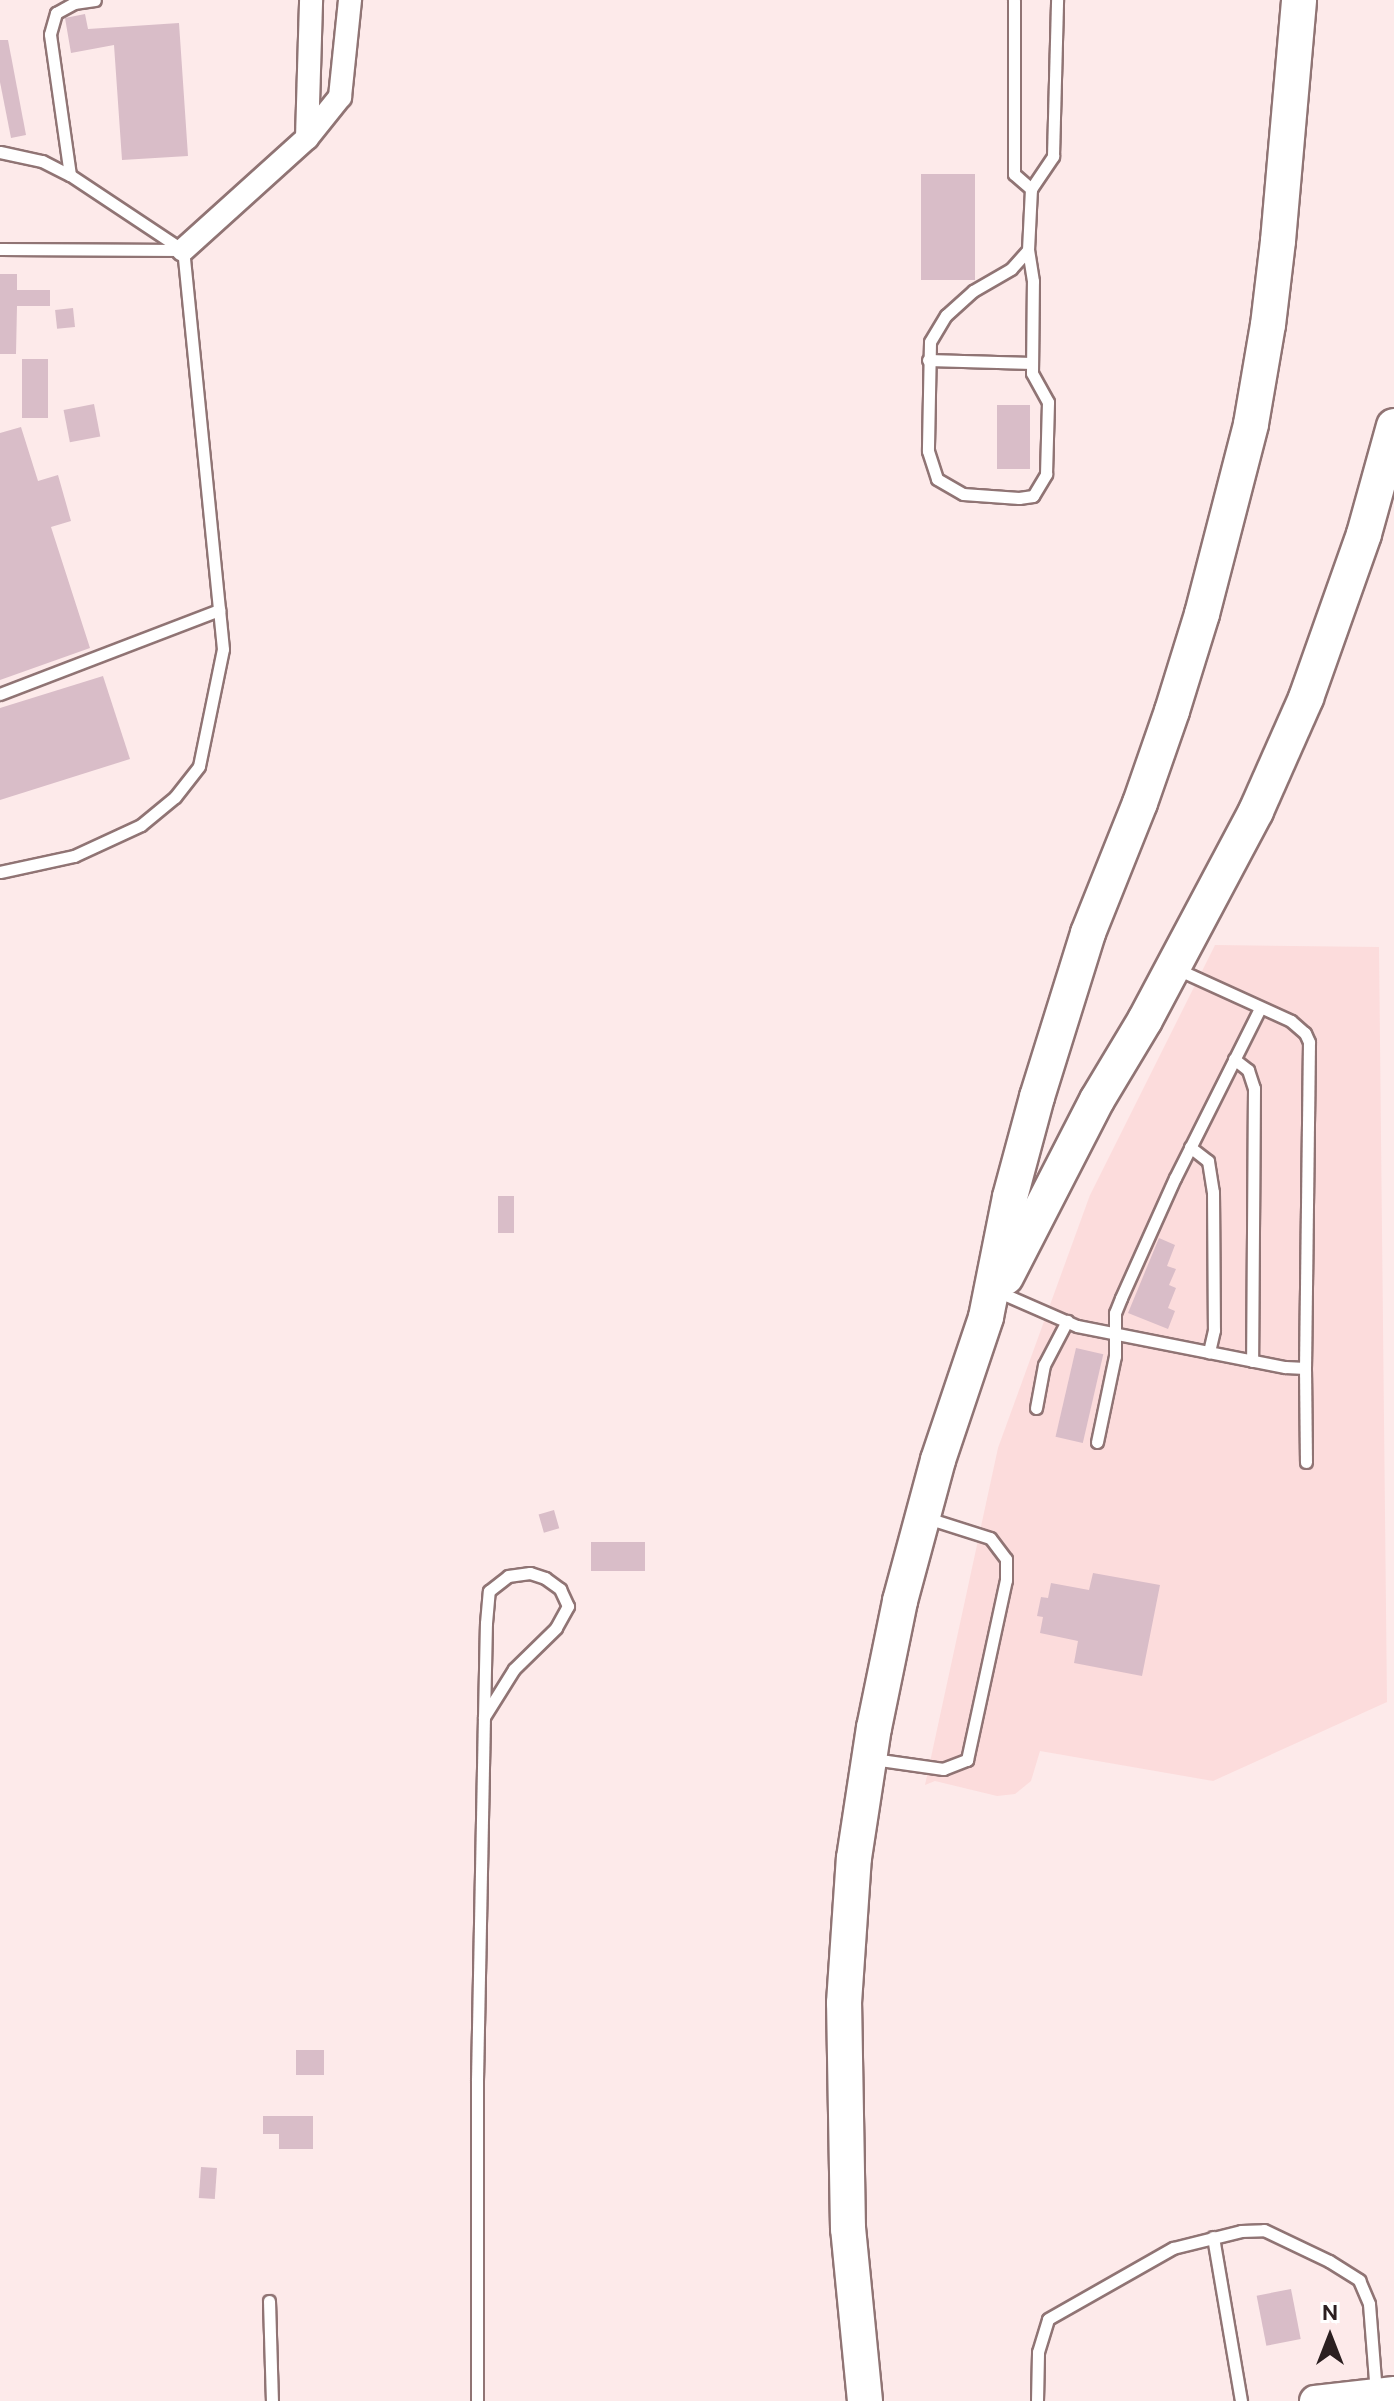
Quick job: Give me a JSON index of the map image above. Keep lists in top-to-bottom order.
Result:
{
  "north": "top"
}
